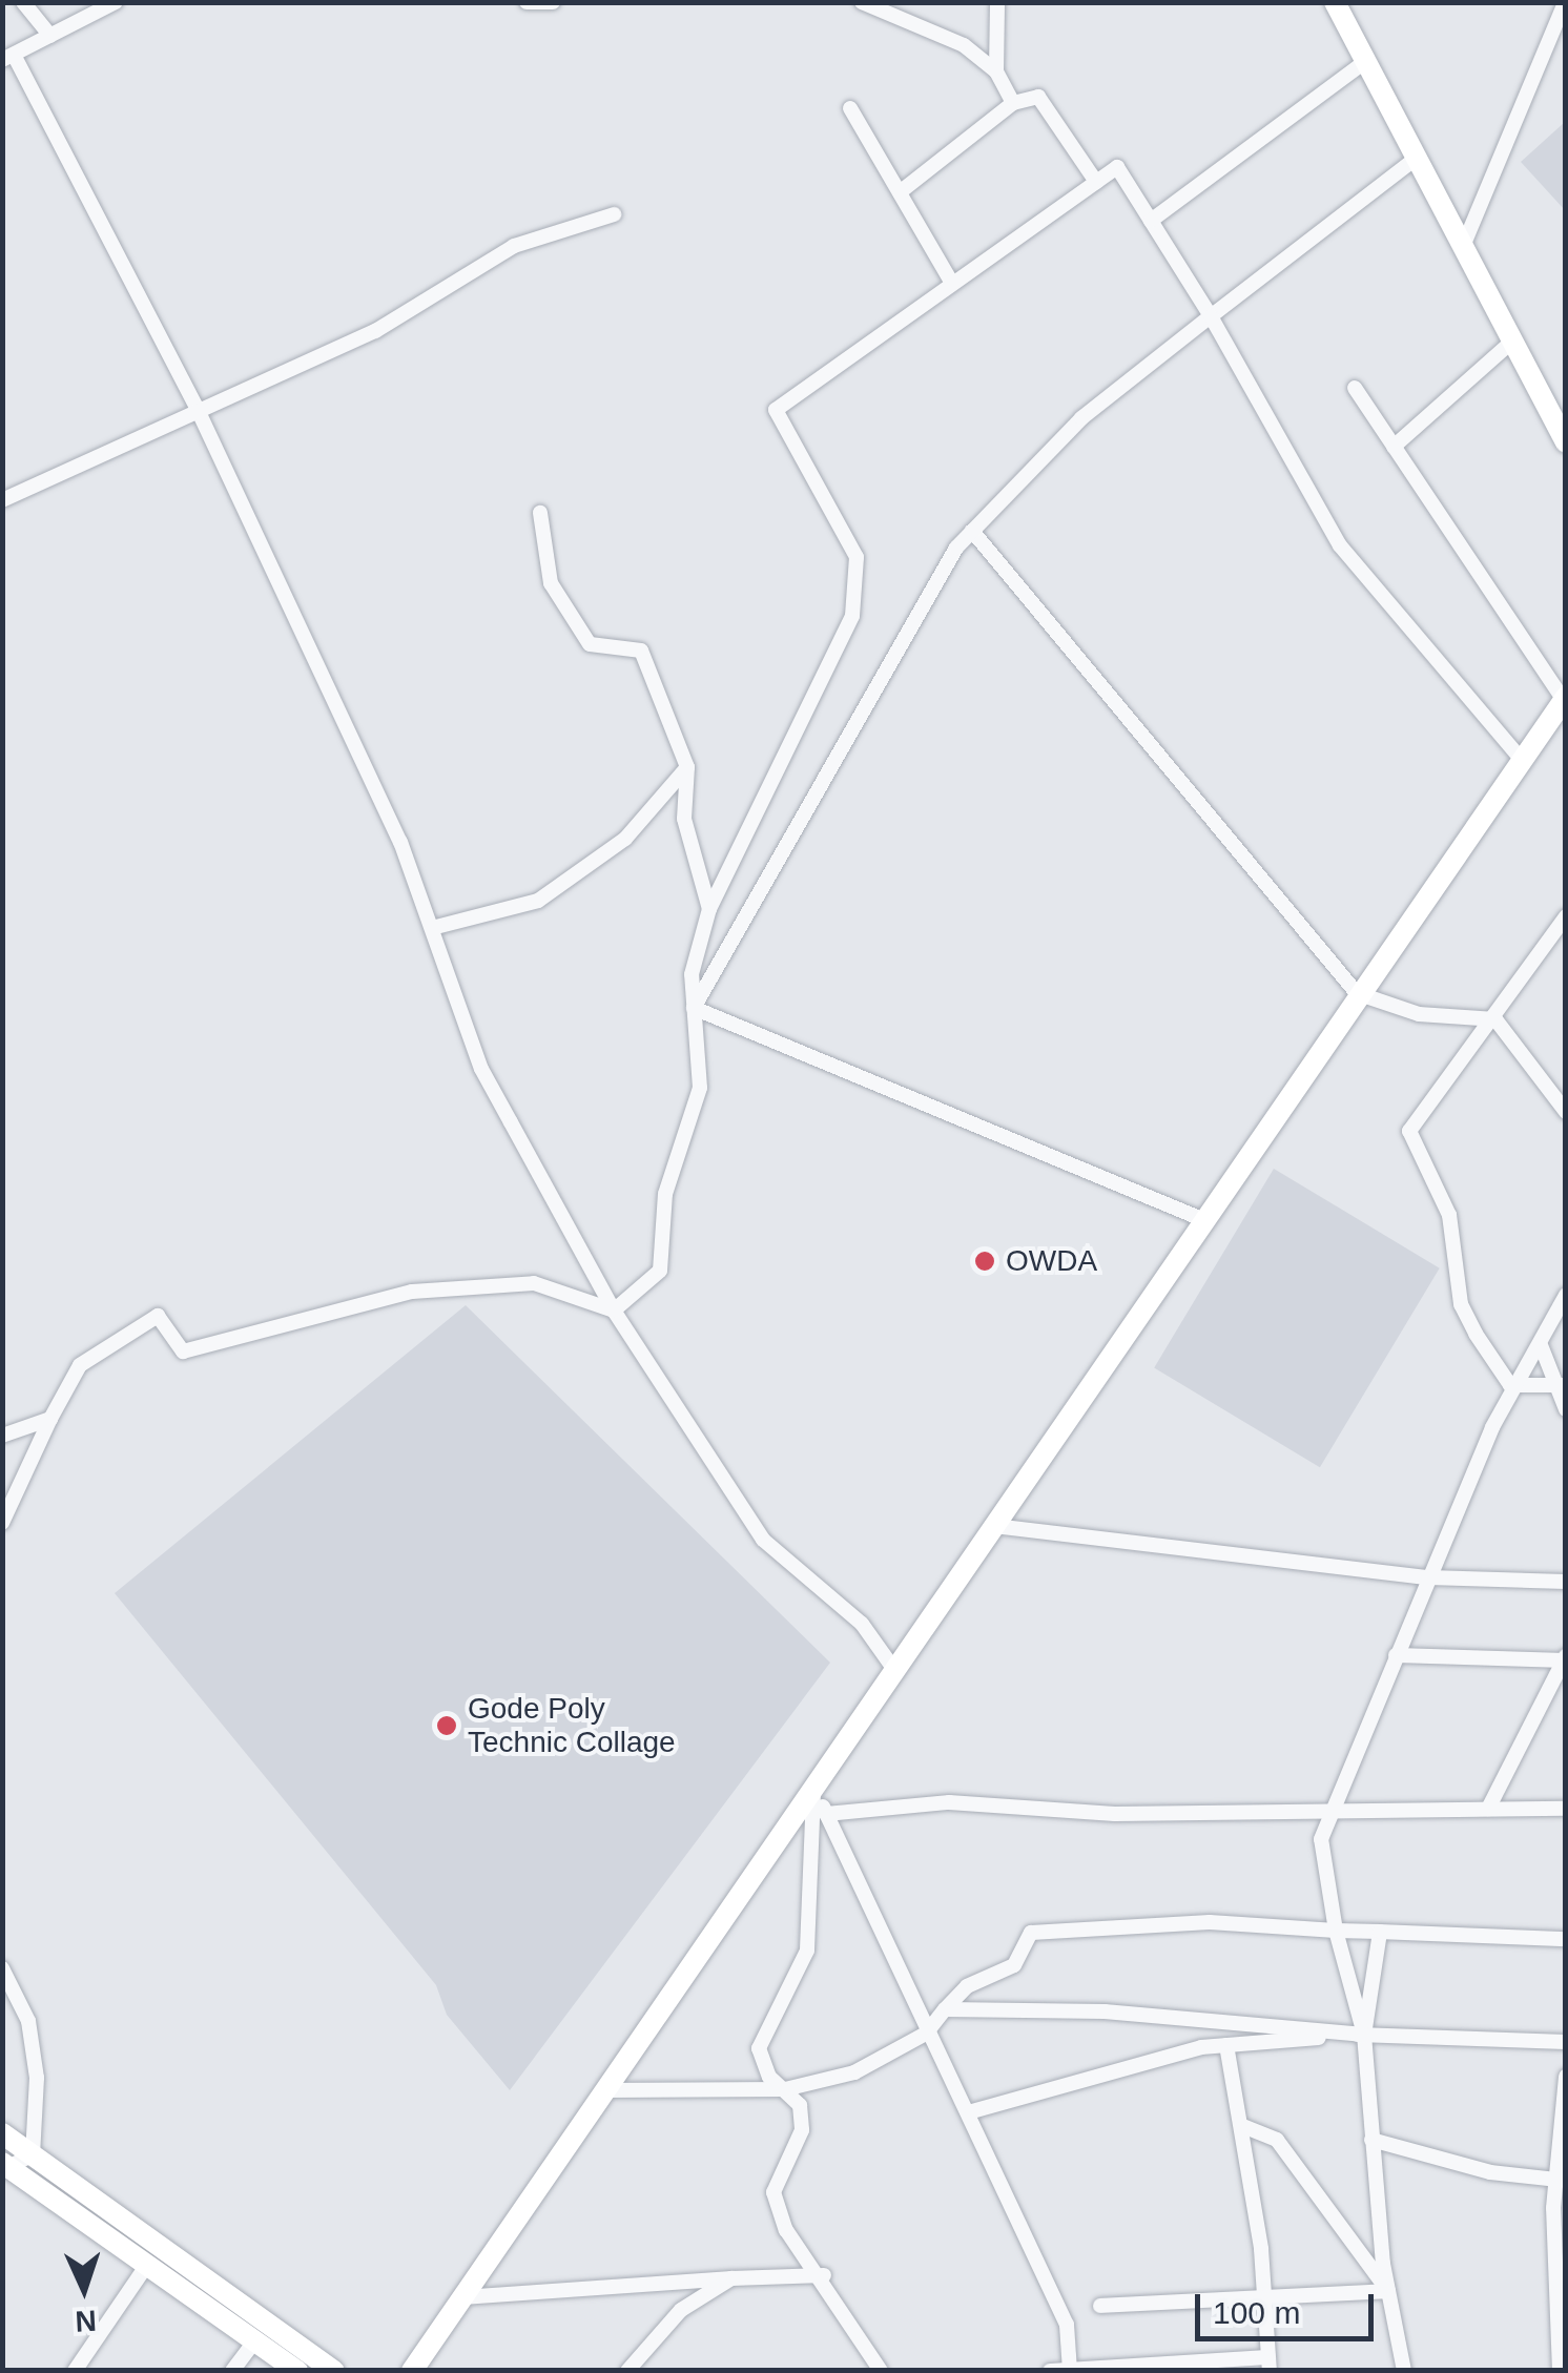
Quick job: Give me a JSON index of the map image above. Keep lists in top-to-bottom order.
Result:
{
  "places": ["OWDA", "Gode Poly Technic Collage"],
  "scale_bar": "100 m",
  "north": "bottom"
}
